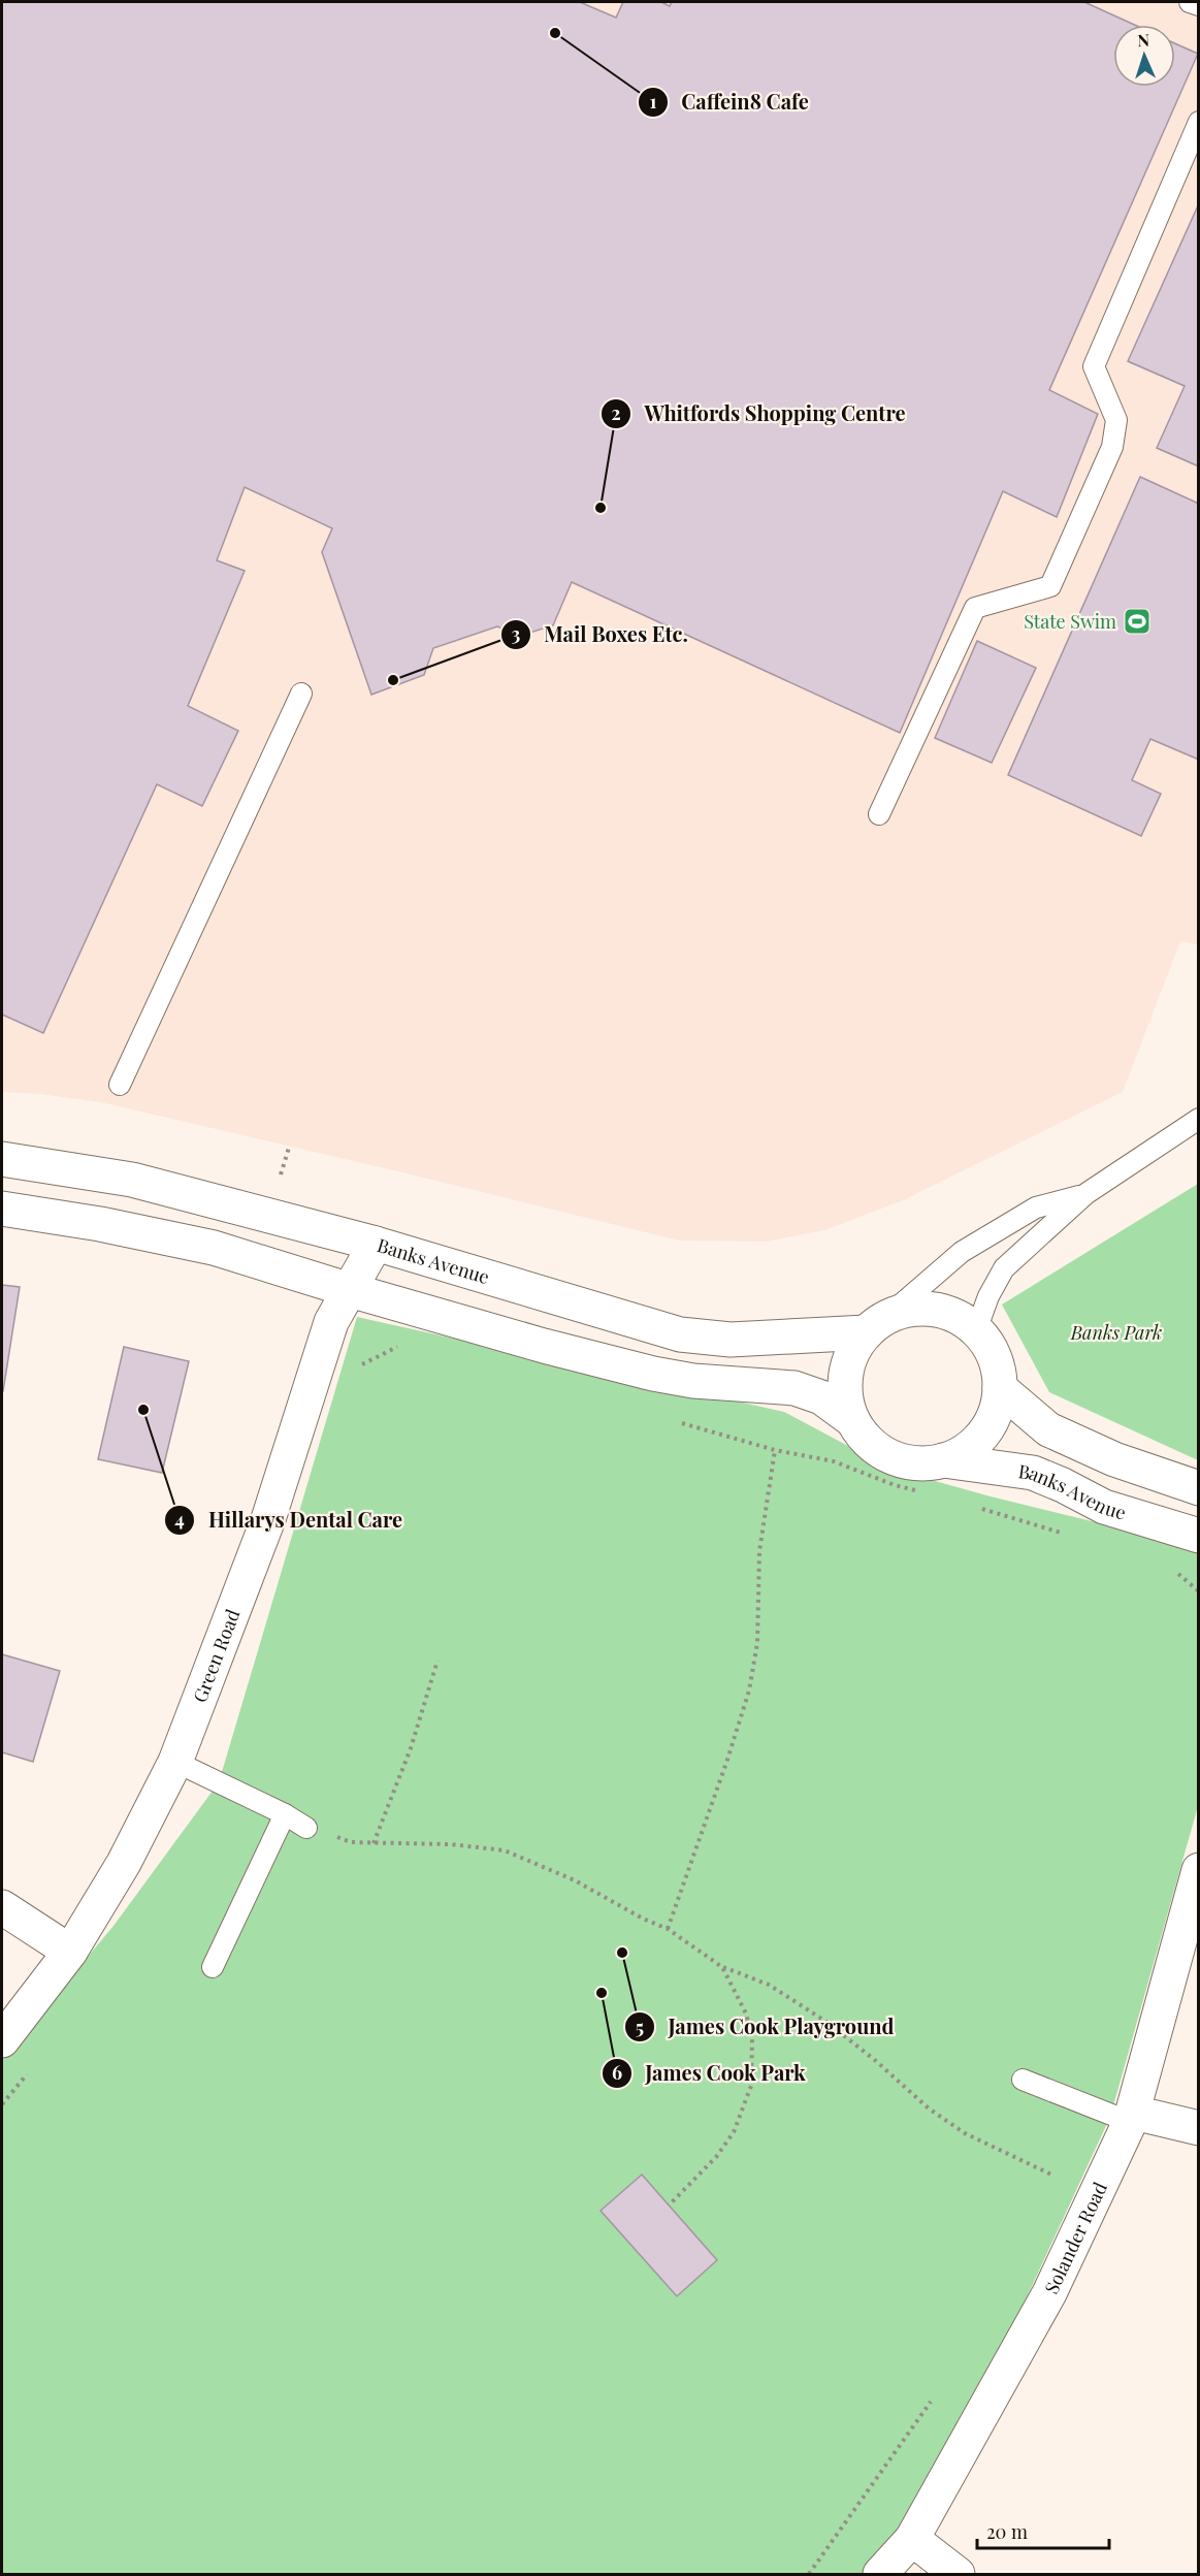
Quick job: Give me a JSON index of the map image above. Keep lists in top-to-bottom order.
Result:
{
  "streets": {
    "street": ["Banks Avenue", "Green Road", "Solander Road"]
  },
  "crossings": [
    ["Banks Avenue", "Green Road"]
  ],
  "parks": ["Banks Park"],
  "places": {
    "other": [
      "Caffein8 Cafe",
      "Whitfords Shopping Centre",
      "Mail Boxes Etc.",
      "Hillarys Dental Care",
      "James Cook Playground",
      "James Cook Park"
    ],
    "sports": ["State Swim"]
  },
  "scale_bar": "20 m",
  "north": "top"
}
